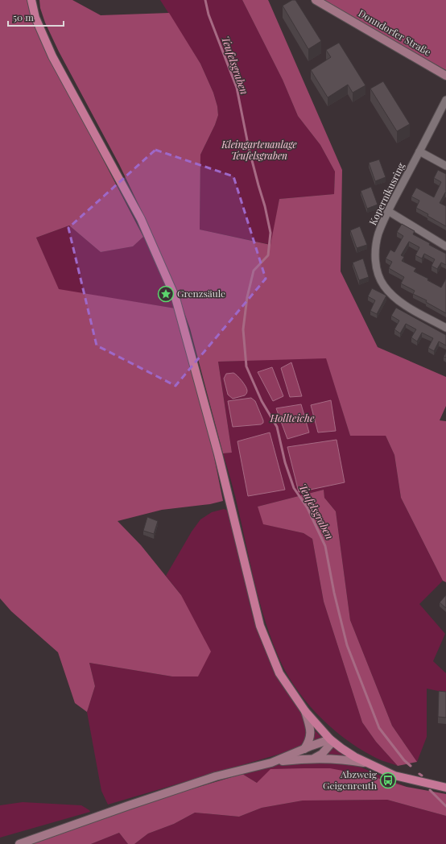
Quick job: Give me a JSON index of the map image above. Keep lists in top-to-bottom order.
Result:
{
  "streets": {
    "main road": ["Donndorfer Straße"],
    "street": ["Kopernikusring"]
  },
  "water": ["Teufelsgraben", "Hollteiche"],
  "parks": ["Kleingartenanlage Teufelsgraben"],
  "places": {
    "place": ["Grenzsäule"],
    "bus stop": ["Abzweig Geigenreuth"]
  },
  "scale_bar": "50 m"
}
